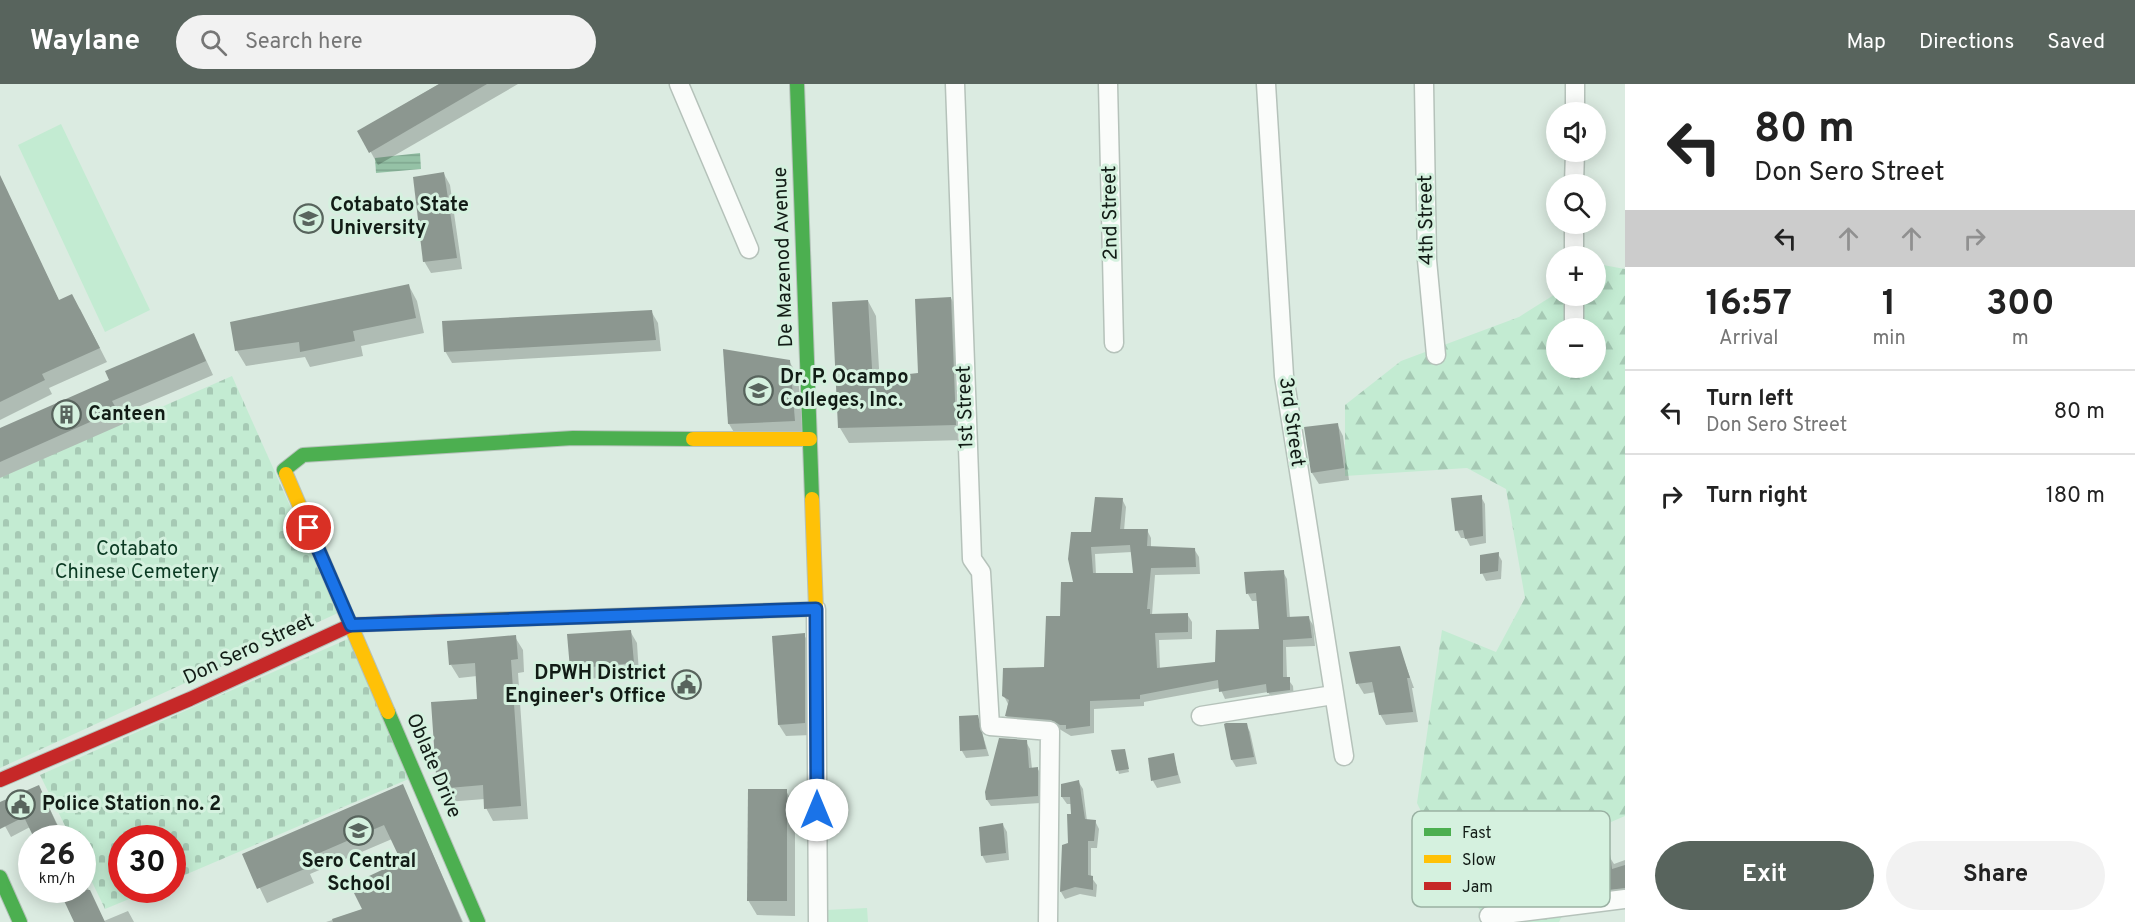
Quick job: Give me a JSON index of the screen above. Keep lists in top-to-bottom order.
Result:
{
  "streets": {
    "main road": ["De Mazenod Avenue", "Don Sero Street", "Oblate Drive"],
    "street": [
      "2nd Street",
      "4th Street",
      "1st Street",
      "3rd Street"
    ]
  },
  "crossings": [
    ["De Mazenod Avenue", "Don Sero Street"],
    ["De Mazenod Avenue", "Oblate Drive"],
    ["Don Sero Street", "Oblate Drive"]
  ],
  "parks": ["Cotabato Chinese Cemetery"],
  "places": {
    "school or university": ["Cotabato State University", "Dr. P. Ocampo Colleges, Inc.", "Sero Central School"],
    "building": ["Canteen"],
    "public building": ["DPWH District Engineer's Office", "Police Station no. 2"]
  },
  "legend": ["Fast", "Slow", "Jam"],
  "page": {
    "header": "Waylane",
    "search": "Search here",
    "nav": ["Map", "Directions", "Saved"],
    "turn": ["80 m", "Don Sero Street"],
    "map_buttons": ["+", "−"],
    "eta": [
      "16:57",
      "Arrival",
      "1",
      "min",
      "300",
      "m"
    ],
    "list": [
      {
        "name": "Turn left",
        "note": "Don Sero Street",
        "value": "80 m"
      },
      {
        "name": "Turn right",
        "value": "180 m"
      }
    ],
    "speed": "26 km/h",
    "limit": "30",
    "buttons": ["Exit", "Share"]
  }
}
